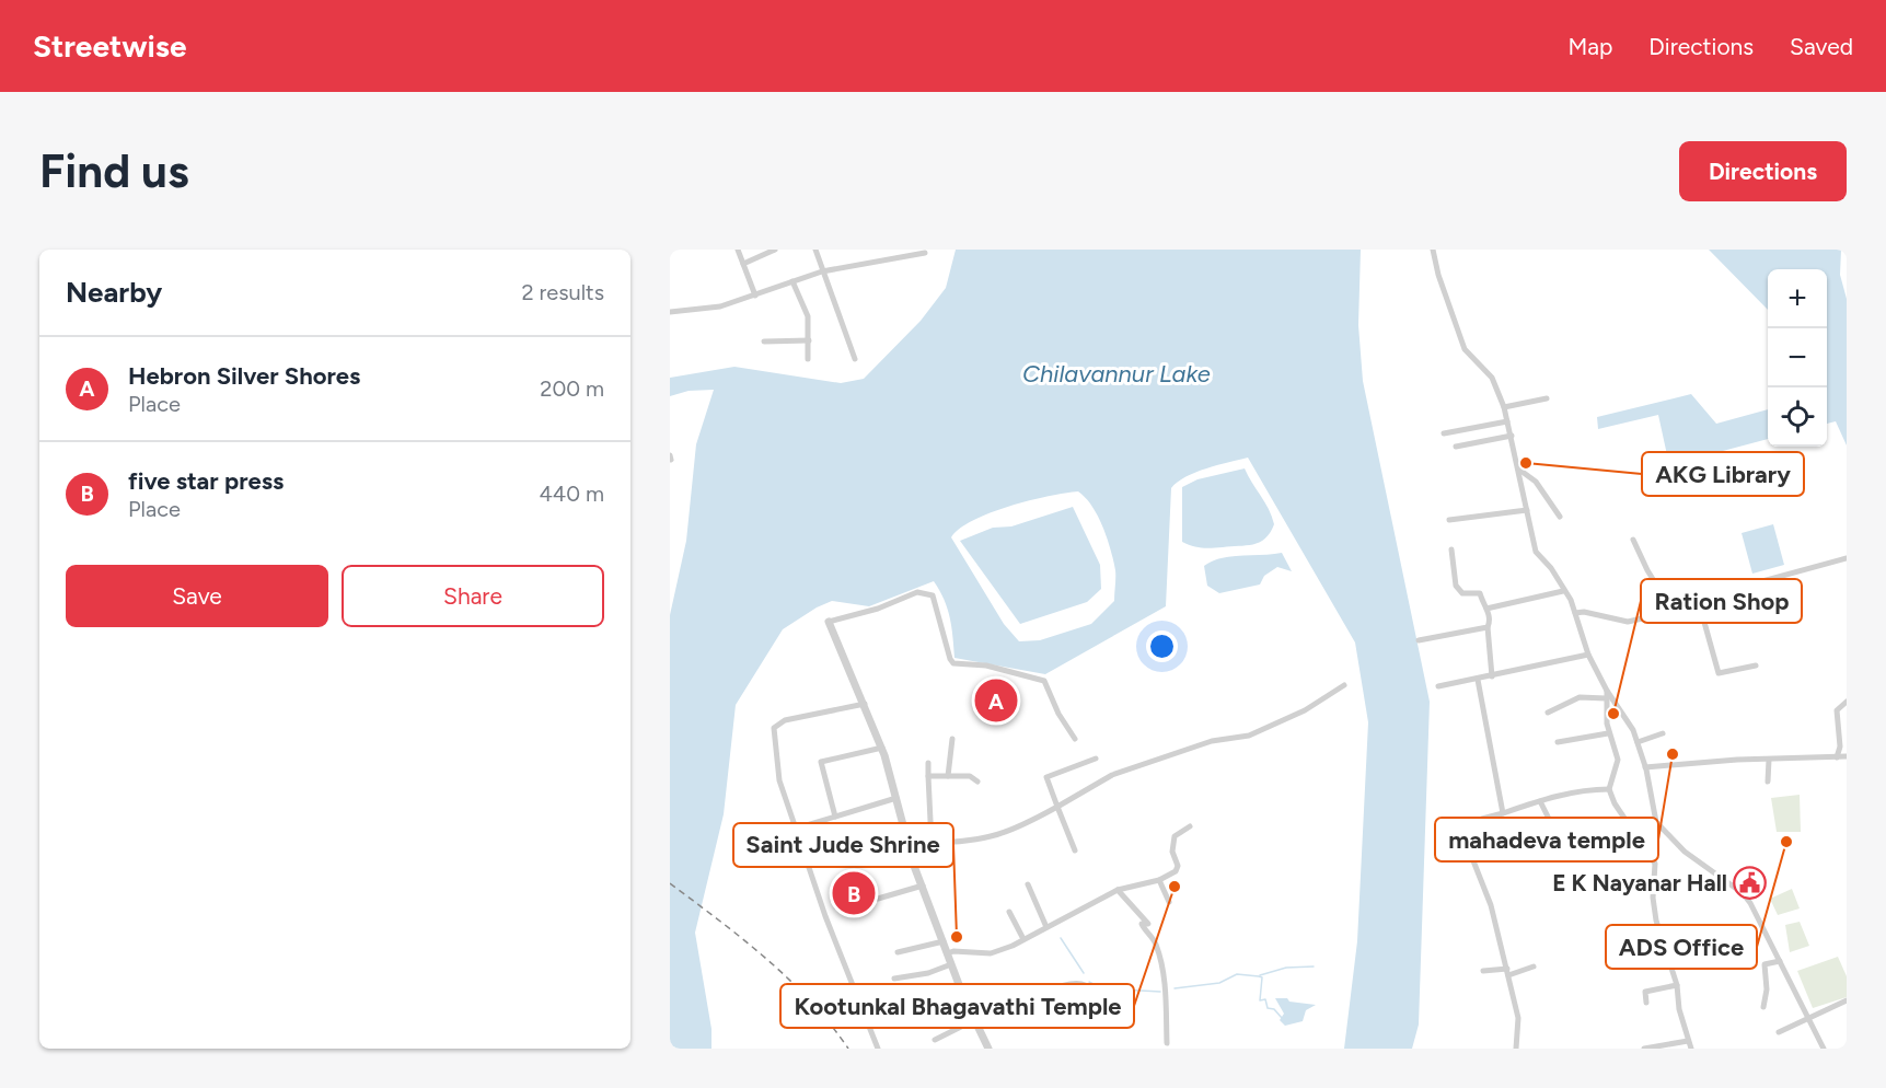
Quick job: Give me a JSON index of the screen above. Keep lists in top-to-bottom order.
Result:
{
  "water": ["Chilavannur Lake"],
  "places": {
    "other": [
      "AKG Library",
      "Ration Shop",
      "mahadeva temple",
      "ADS Office",
      "Kootunkal Bhagavathi Temple",
      "Saint Jude Shrine"
    ],
    "public building": ["E K Nayanar Hall"]
  },
  "page": {
    "header": "Streetwise",
    "nav": ["Map", "Directions", "Saved"],
    "buttons": [
      "Directions",
      ["Save", "Share"]
    ],
    "title": "Find us",
    "heading": ["Nearby", "2 results"],
    "map_buttons": ["+", "−"],
    "list": [
      {
        "mark": "A",
        "name": "Hebron Silver Shores",
        "note": "Place",
        "value": "200 m"
      },
      {
        "mark": "B",
        "name": "five star press",
        "note": "Place",
        "value": "440 m"
      }
    ],
    "pins": ["A", "B"]
  }
}
